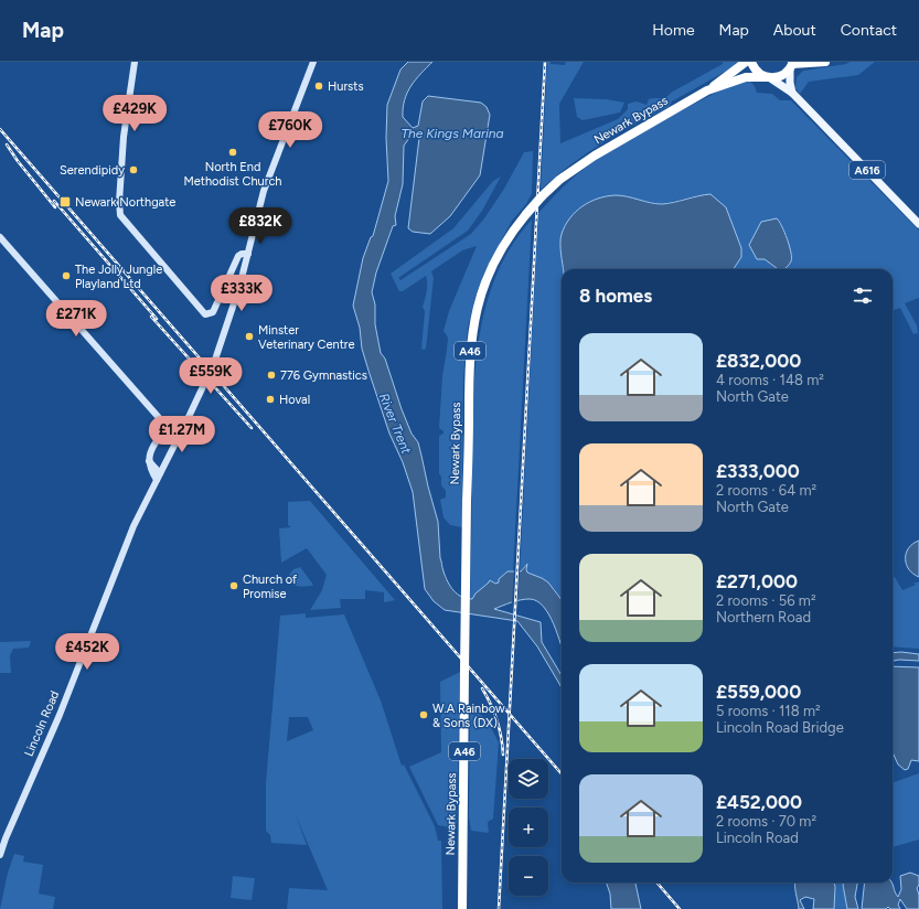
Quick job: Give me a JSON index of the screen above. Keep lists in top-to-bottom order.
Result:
{
  "streets": {
    "highway": ["Newark Bypass", "A46"],
    "main road": ["A616", "Lincoln Road"]
  },
  "crossings": [
    ["Newark Bypass", "A616"]
  ],
  "water": ["The Kings Marina", "River Trent"],
  "places": {
    "other": [
      "Hursts",
      "North End Methodist Church",
      "Serendipidy",
      "The Jolly Jungle Playland Ltd",
      "Minster Veterinary Centre",
      "776 Gymnastics",
      "Hoval",
      "Church of Promise",
      "W.A Rainbow & Sons (DX)"
    ],
    "transit": ["Newark Northgate"]
  },
  "page": {
    "header": "Map",
    "nav": [
      "Home",
      "Map",
      "About",
      "Contact"
    ],
    "price": [
      "£429K",
      "£760K",
      "£832K",
      "£333K",
      "£271K",
      "£559K",
      "£1.27M",
      "£452K"
    ],
    "heading": "8 homes",
    "list": [
      {
        "name": "£832,000",
        "note": "4 rooms · 148 m² · North Gate"
      },
      {
        "name": "£333,000",
        "note": "2 rooms · 64 m² · North Gate"
      },
      {
        "name": "£271,000",
        "note": "2 rooms · 56 m² · Northern Road"
      },
      {
        "name": "£559,000",
        "note": "5 rooms · 118 m² · Lincoln Road Bridge"
      },
      {
        "name": "£452,000",
        "note": "2 rooms · 70 m² · Lincoln Road"
      }
    ],
    "map_buttons": ["+", "−"]
  }
}
